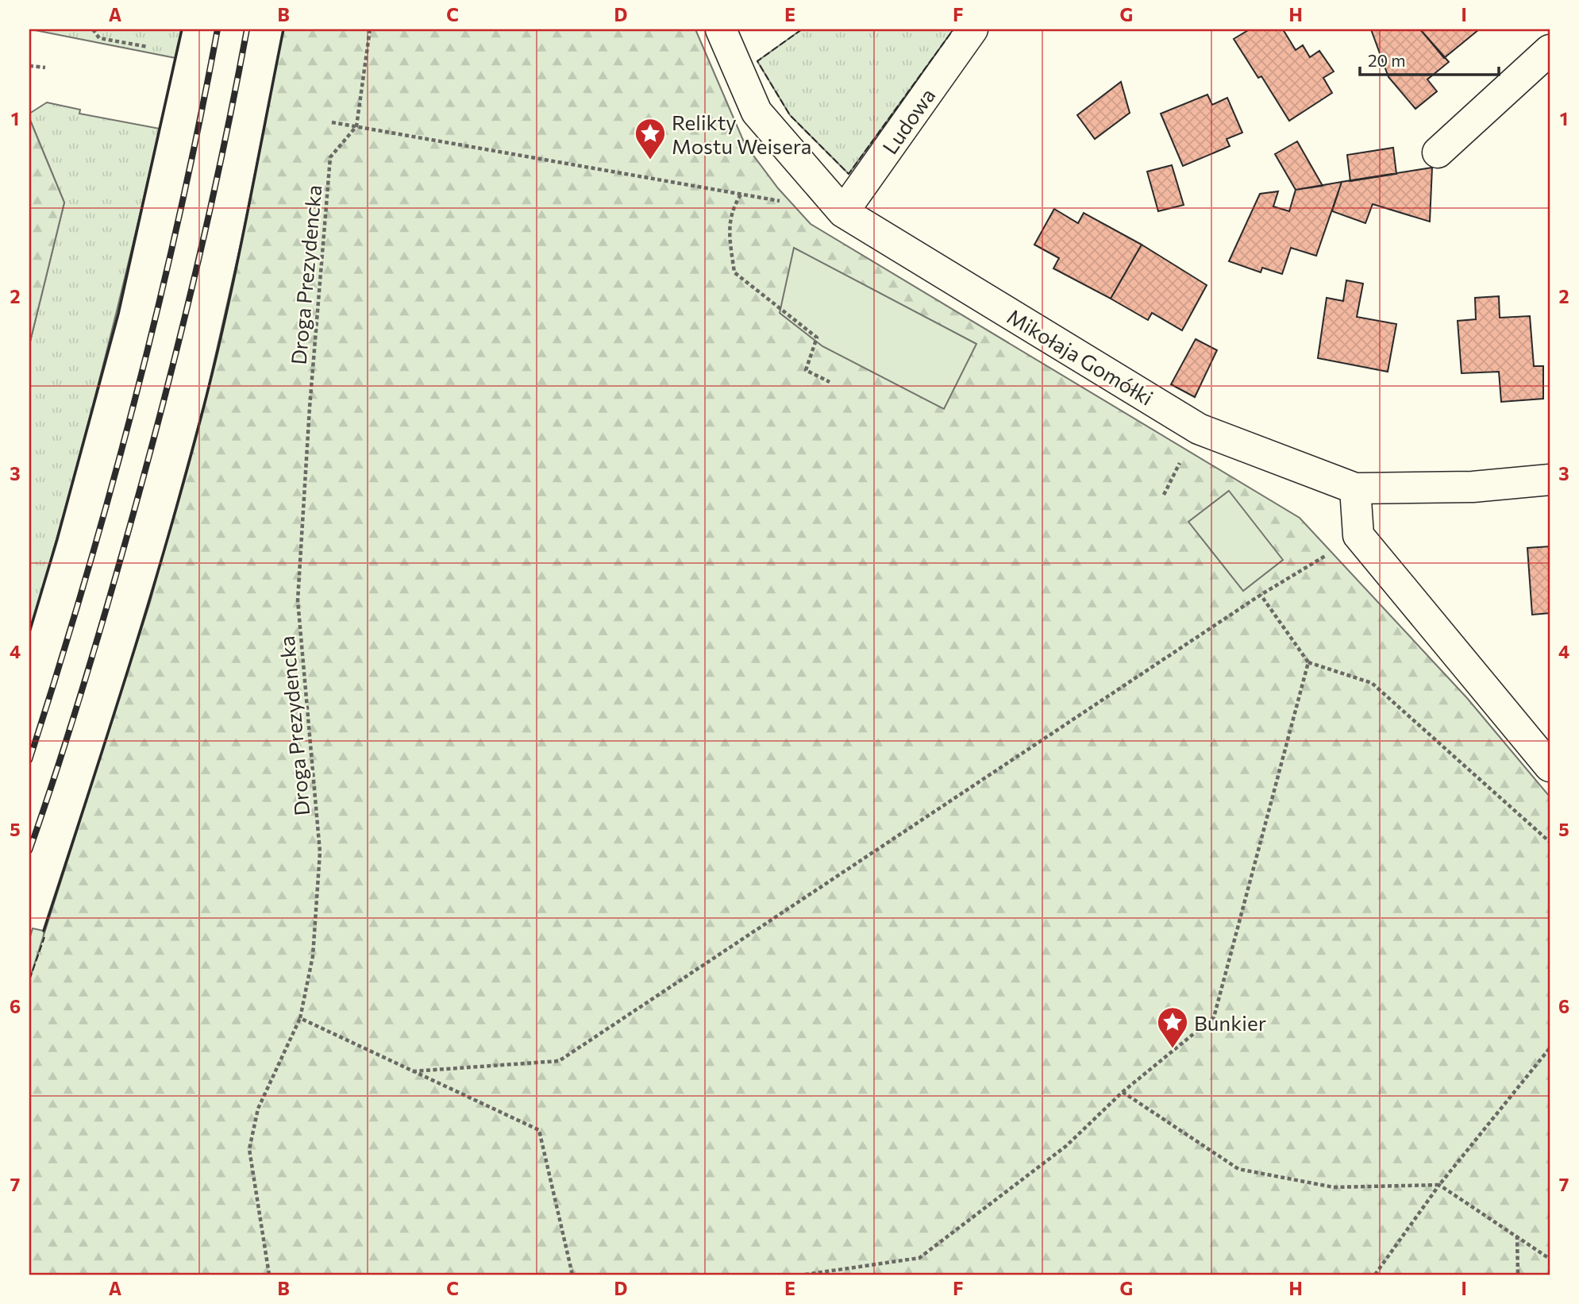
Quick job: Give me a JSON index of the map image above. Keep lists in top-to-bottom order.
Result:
{
  "streets": {
    "street": ["Ludowa", "Mikołaja Gomółki"],
    "path": ["Droga Prezydencka"]
  },
  "crossings": [
    ["Ludowa", "Mikołaja Gomółki"]
  ],
  "places": {
    "place": ["Relikty Mostu Weisera", "Bunkier"]
  },
  "scale_bar": "20 m",
  "grid": {
    "columns": [
      "A",
      "B",
      "C",
      "D",
      "E",
      "F",
      "G",
      "H",
      "I"
    ],
    "rows": [
      "1",
      "2",
      "3",
      "4",
      "5",
      "6",
      "7"
    ]
  }
}
